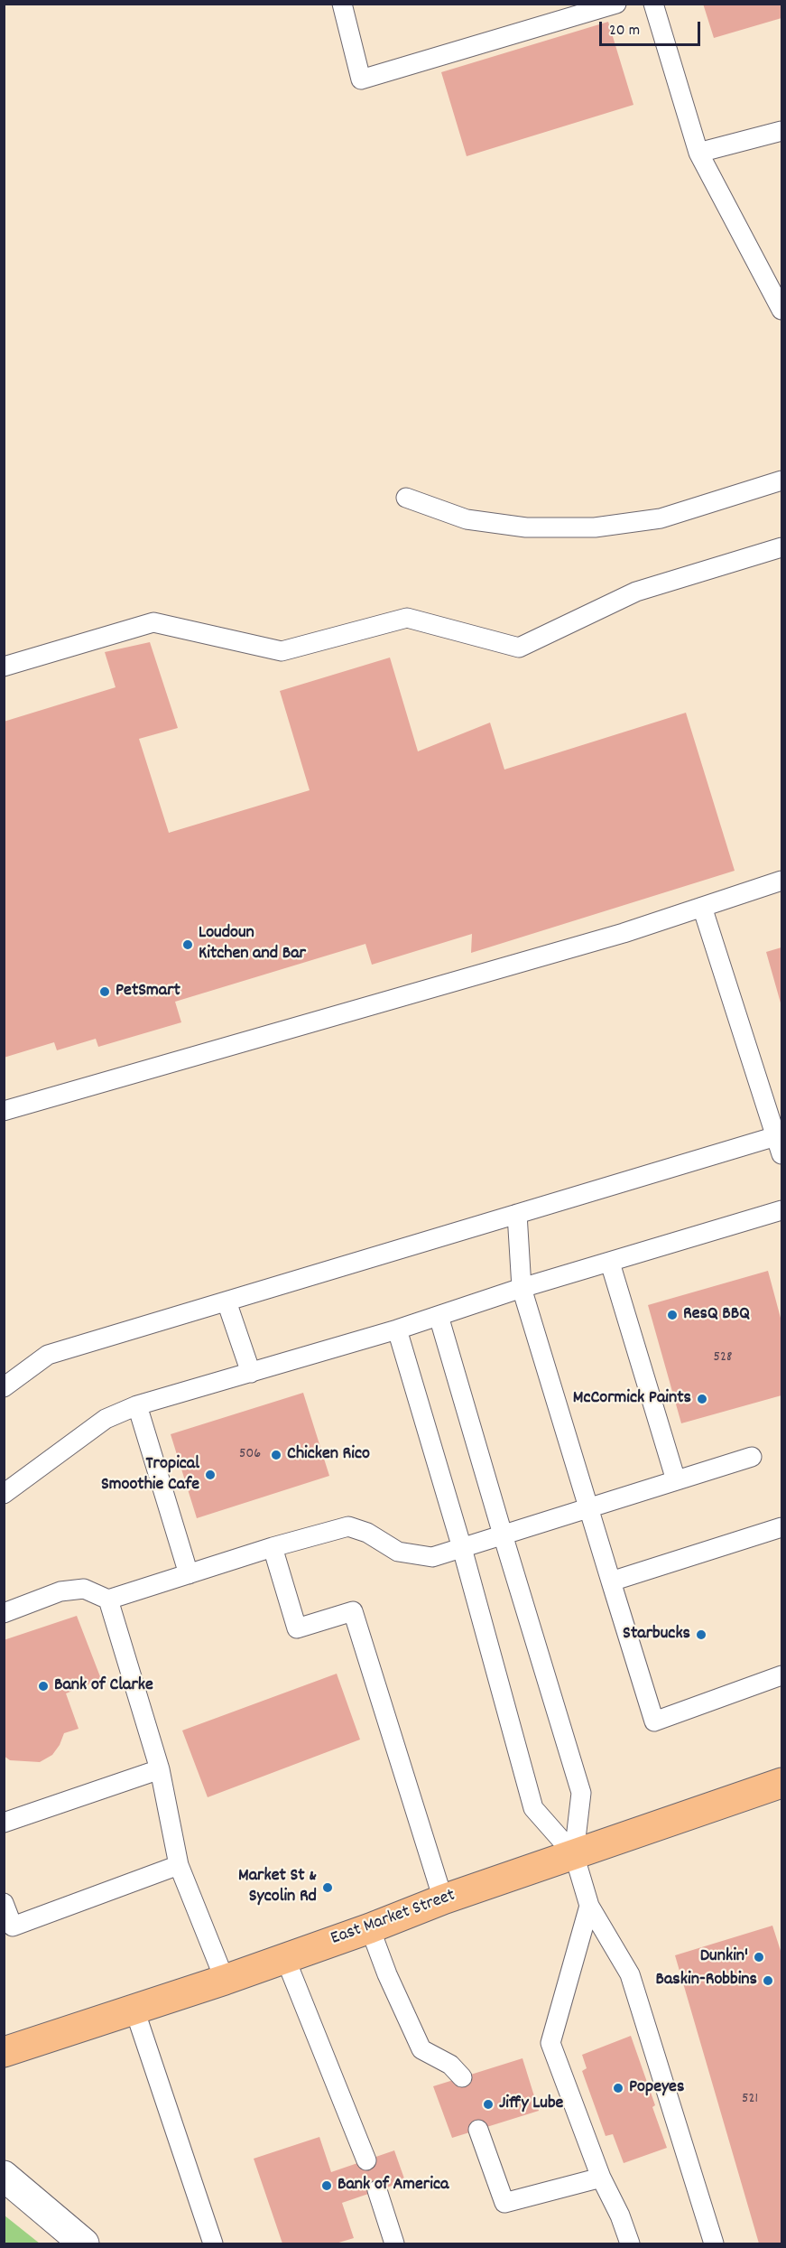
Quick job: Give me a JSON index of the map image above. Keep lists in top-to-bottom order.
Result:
{
  "streets": {
    "main road": ["East Market Street"]
  },
  "places": [
    "Loudoun Kitchen and Bar",
    "PetSmart",
    "ResQ BBQ",
    "McCormick Paints",
    "Chicken Rico",
    "Tropical Smoothie Cafe",
    "Starbucks",
    "Bank of Clarke",
    "Market St & Sycolin Rd",
    "Dunkin'",
    "Baskin-Robbins",
    "Popeyes",
    "Jiffy Lube",
    "Bank of America"
  ],
  "house_numbers": ["528", "506", "521"],
  "scale_bar": "20 m"
}
